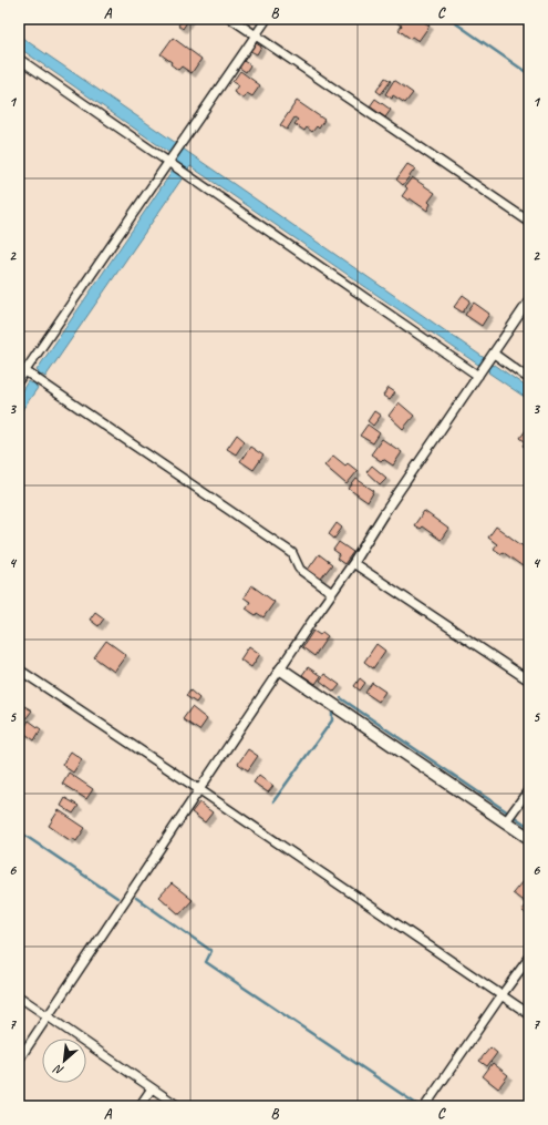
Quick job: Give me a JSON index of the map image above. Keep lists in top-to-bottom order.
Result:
{
  "north": "bottom left",
  "grid": {
    "columns": ["A", "B", "C"],
    "rows": [
      "1",
      "2",
      "3",
      "4",
      "5",
      "6",
      "7"
    ]
  }
}
